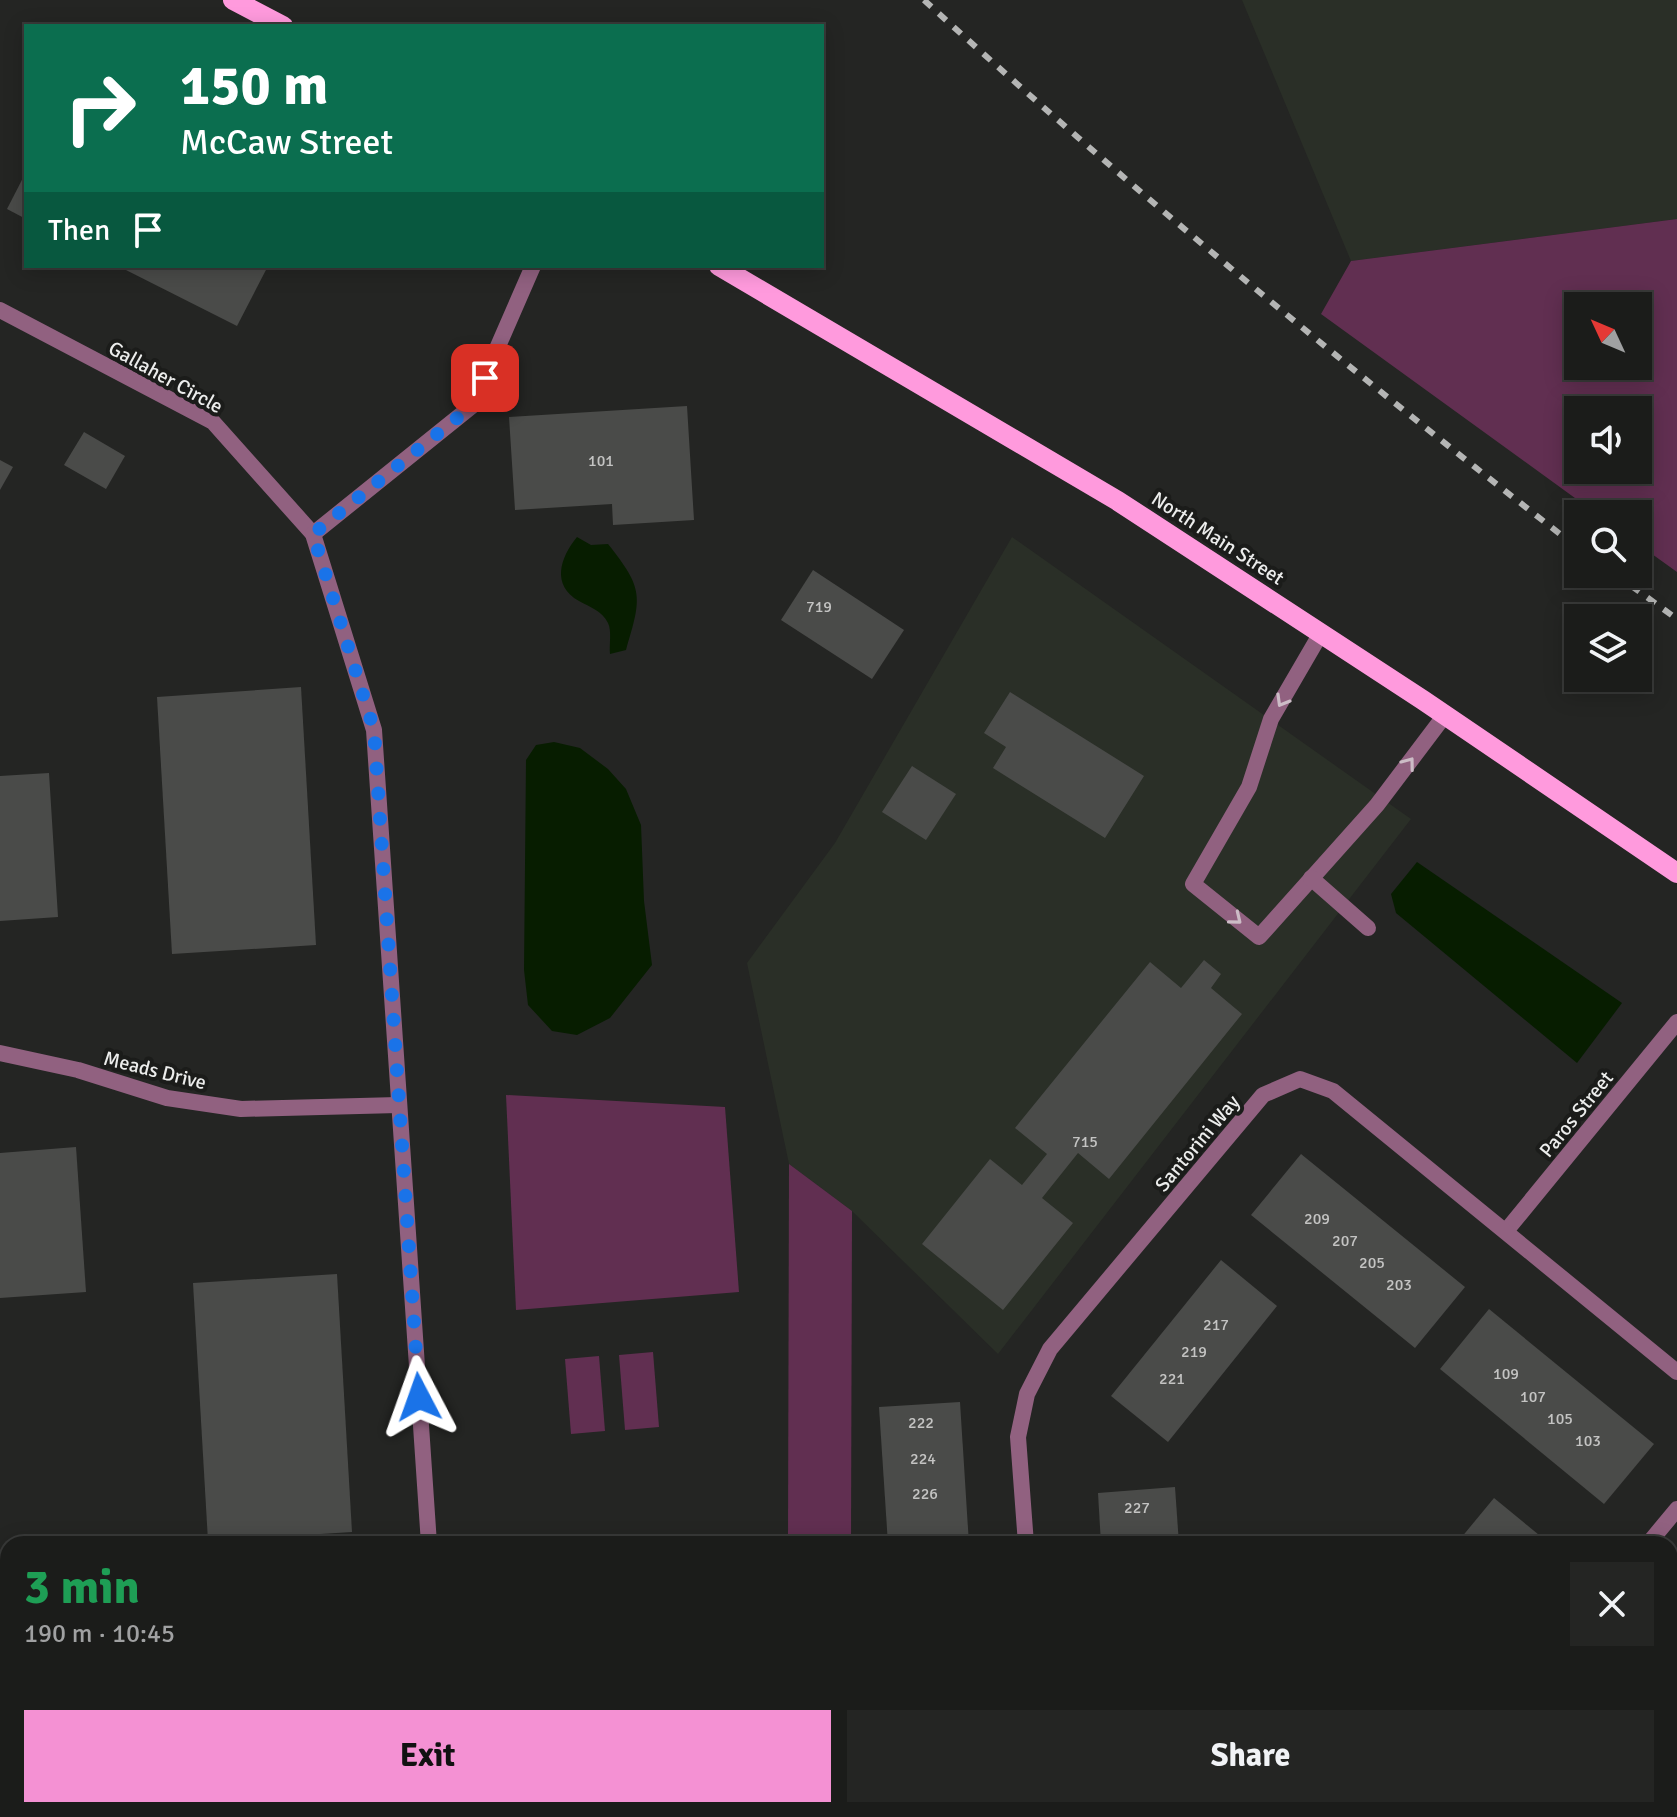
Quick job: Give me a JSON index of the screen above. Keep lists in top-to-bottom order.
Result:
{
  "streets": {
    "main road": ["North Main Street"],
    "street": [
      "Gallaher Circle",
      "Meads Drive",
      "Paros Street",
      "Santorini Way"
    ]
  },
  "crossings": [
    ["Gallaher Circle", "Meads Drive"],
    ["Paros Street", "Santorini Way"]
  ],
  "house_numbers": [
    "101",
    "719",
    "715",
    "209",
    "207",
    "205",
    "203",
    "217",
    "219",
    "109",
    "221",
    "107",
    "105",
    "222",
    "103",
    "224",
    "226",
    "227"
  ],
  "north": "top left",
  "page": {
    "turn": ["150 m", "McCaw Street"],
    "then": "Then",
    "heading": ["3 min", "190 m · 10:45"],
    "buttons": ["Exit", "Share"]
  }
}
